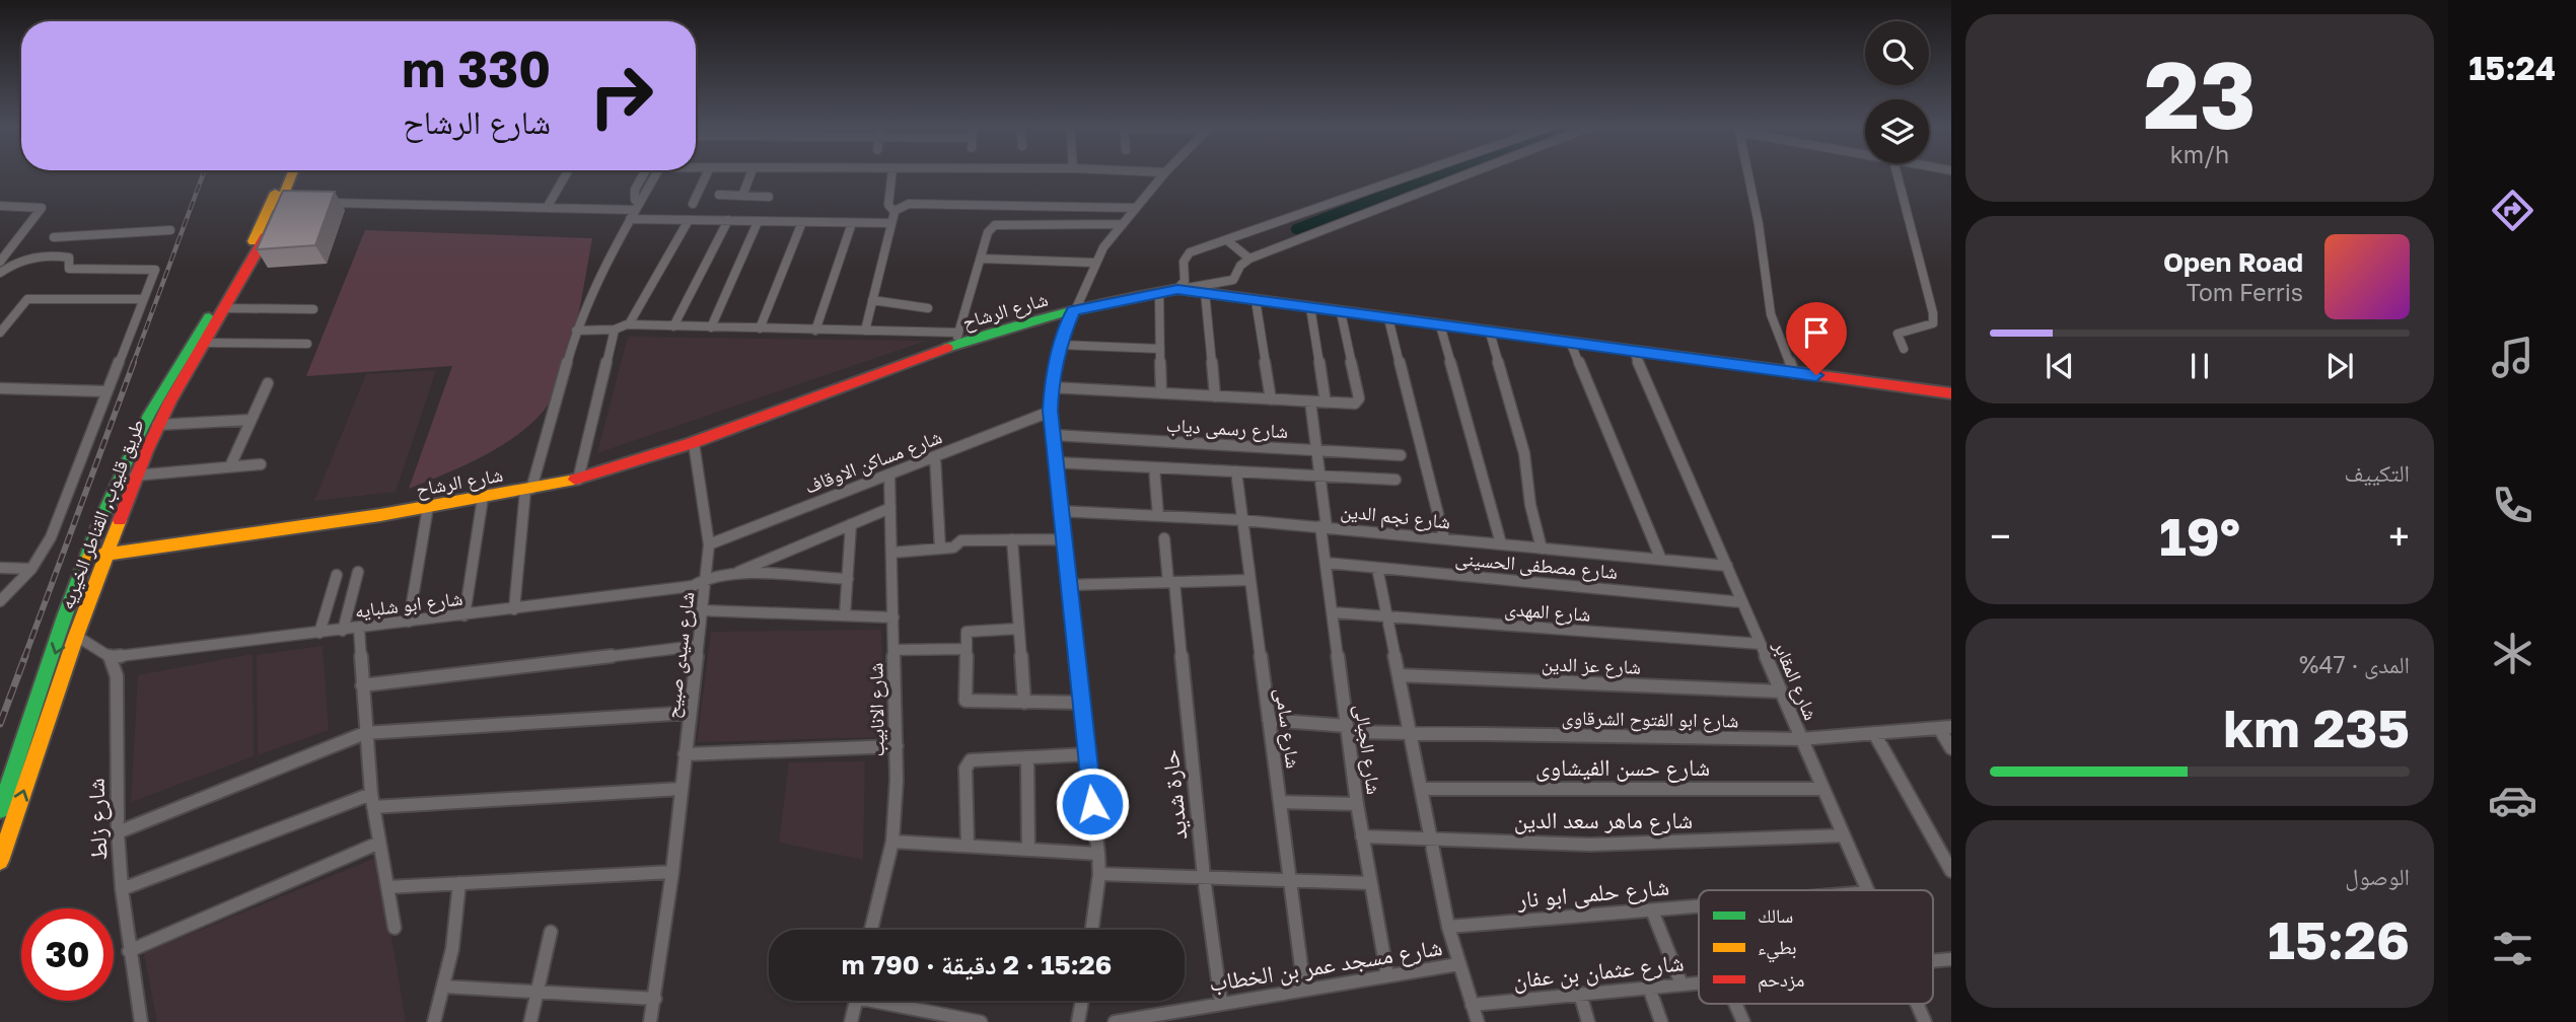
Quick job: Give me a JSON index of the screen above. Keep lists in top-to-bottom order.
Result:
{
  "streets": {
    "street": [
      "شارع الرشاح",
      "شارع رسمى دياب",
      "شارع مساكن الاوقاف",
      "طريق قليوب, القناطر الخيريه",
      "شارع نجم الدين",
      "شارع مصطفى الحسينى",
      "شارع ابو شلبايه",
      "شارع المهدى",
      "شارع سيدى صبيح",
      "شارع عز الدين",
      "شارع المقابر",
      "شارع الانابيب",
      "شارع ابو الفتوح الشرقاوى",
      "شارع سامى",
      "شارع الجبالى",
      "شارع حسن الفيشاوى",
      "حارة شديد",
      "شارع زلط",
      "شارع ماهر سعد الدين",
      "شارع حلمى ابو نار",
      "شارع مسجد عمر بن الخطاب",
      "شارع عثمان بن عفان"
    ]
  },
  "crossings": [
    ["شارع الرشاح", "طريق قليوب, القناطر الخيريه"],
    ["شارع الرشاح", "شارع سيدى صبيح"],
    ["شارع الرشاح", "شارع المقابر"],
    ["شارع رسمى دياب", "شارع الجبالى"],
    ["شارع مساكن الاوقاف", "شارع سيدى صبيح"],
    ["شارع مساكن الاوقاف", "شارع الانابيب"],
    ["شارع نجم الدين", "شارع المقابر"],
    ["شارع نجم الدين", "شارع سامى"],
    ["شارع نجم الدين", "شارع الجبالى"],
    ["شارع مصطفى الحسينى", "شارع المقابر"],
    ["شارع مصطفى الحسينى", "شارع الجبالى"],
    ["شارع ابو شلبايه", "شارع سيدى صبيح"],
    ["شارع ابو شلبايه", "شارع زلط"],
    ["شارع المهدى", "شارع المقابر"],
    ["شارع المهدى", "شارع الجبالى"],
    ["شارع عز الدين", "شارع المقابر"],
    ["شارع المقابر", "شارع ابو الفتوح الشرقاوى"],
    ["شارع المقابر", "شارع حسن الفيشاوى"],
    ["شارع المقابر", "شارع ماهر سعد الدين"],
    ["شارع ابو الفتوح الشرقاوى", "شارع سامى"],
    ["شارع ابو الفتوح الشرقاوى", "شارع الجبالى"],
    ["شارع سامى", "شارع مسجد عمر بن الخطاب"],
    ["شارع الجبالى", "شارع ماهر سعد الدين"],
    ["شارع الجبالى", "شارع مسجد عمر بن الخطاب"],
    ["حارة شديد", "شارع مسجد عمر بن الخطاب"]
  ],
  "legend": ["سالك", "بطيء", "مزدحم"],
  "page": {
    "tabs": "15:24",
    "tile": [
      ["23", "km/h"],
      "التكييف",
      ["المدى · 47%", "235 km"],
      ["الوصول", "15:26"]
    ],
    "turn": ["330 m", "شارع الرشاح"],
    "song": ["Open Road", "Tom Ferris"],
    "heat": ["−", "19°", "+"],
    "limit": "30",
    "trip": "15:26 · 2 دقيقة · 790 m"
  }
}
